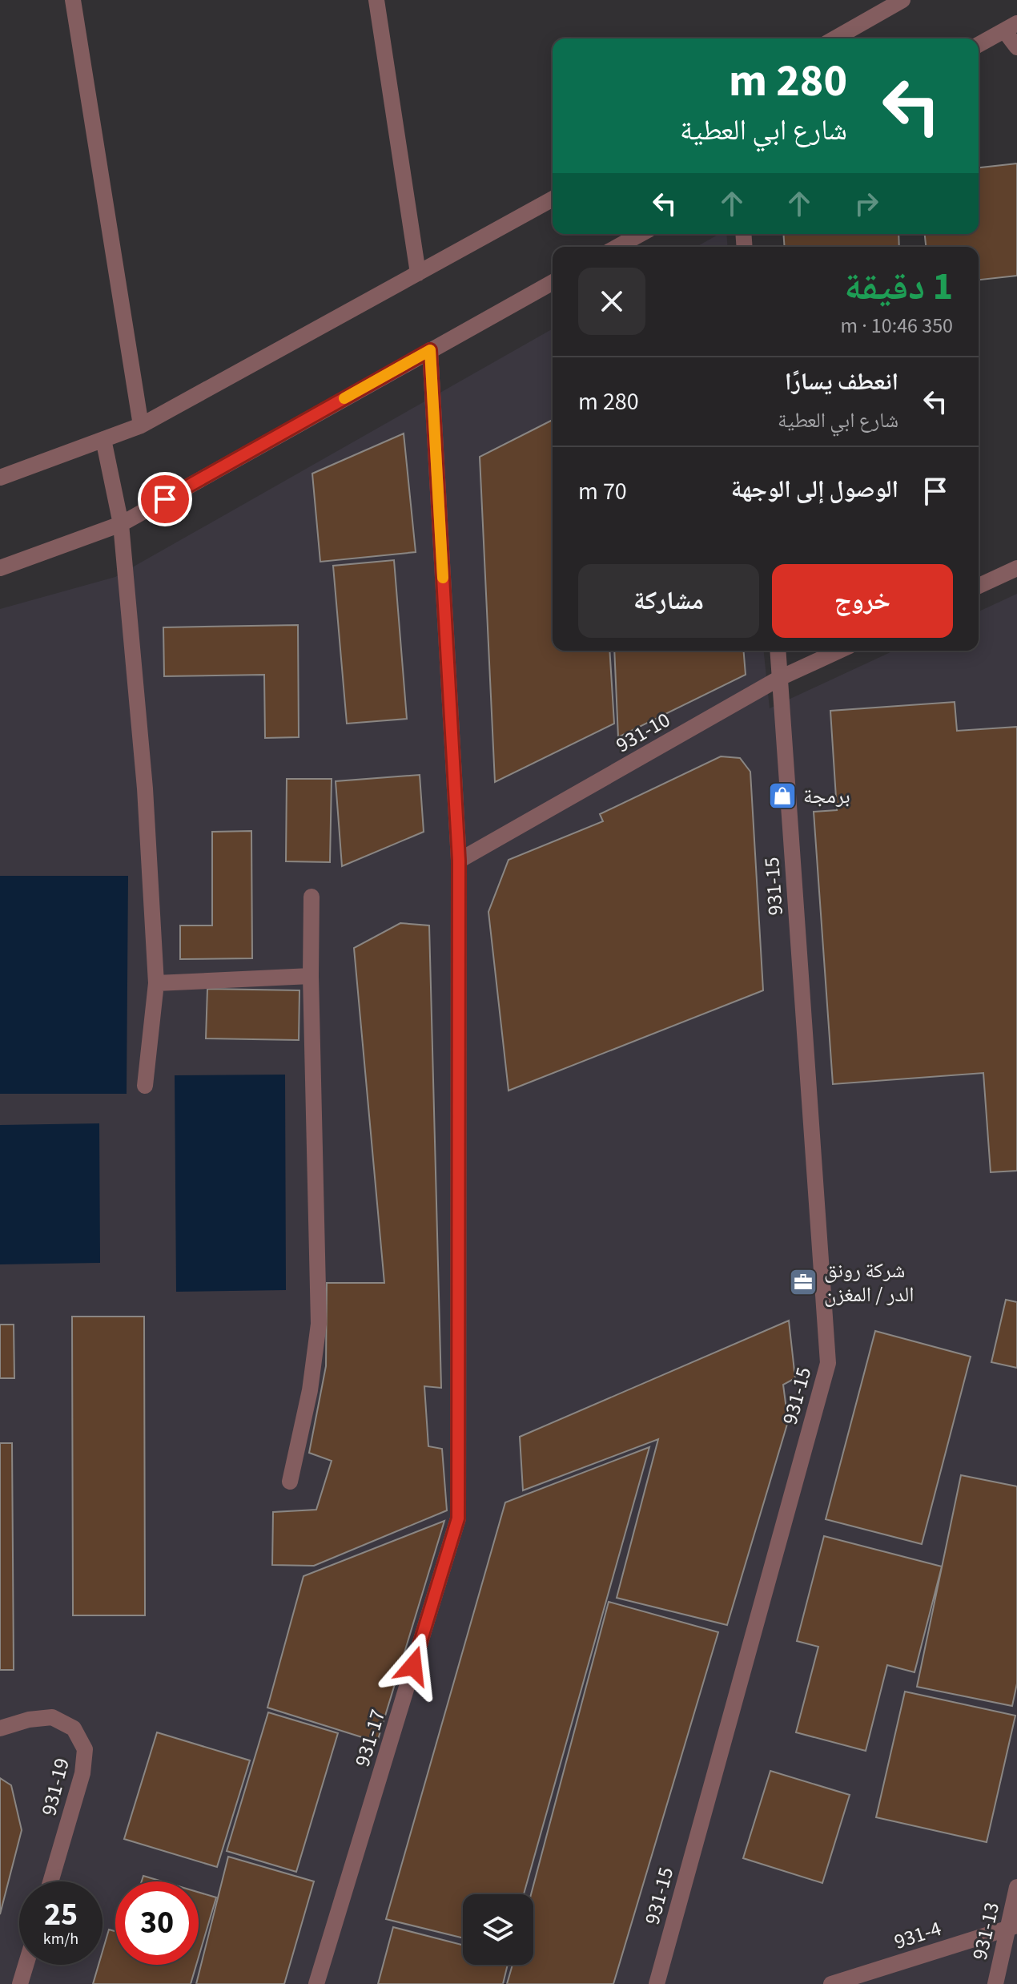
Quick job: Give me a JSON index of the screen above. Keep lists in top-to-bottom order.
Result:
{
  "streets": {
    "street": [
      "931-10",
      "931-15",
      "931-17",
      "931-19",
      "931-13",
      "931-4"
    ]
  },
  "crossings": [
    ["931-10", "931-15"],
    ["931-10", "931-17"],
    ["931-13", "931-4"]
  ],
  "places": {
    "shop": ["برمجة"],
    "office": ["شركة رونق الدر / المغزن"]
  },
  "page": {
    "turn": ["280 m", "شارع ابي العطية"],
    "heading": ["1 دقيقة", "350 m · 10:46"],
    "list": [
      {
        "name": "انعطف يسارًا",
        "note": "شارع ابي العطية",
        "value": "280 m"
      },
      {
        "name": "الوصول إلى الوجهة",
        "value": "70 m"
      }
    ],
    "buttons": ["خروج", "مشاركة"],
    "speed": "25 km/h",
    "limit": "30"
  }
}
